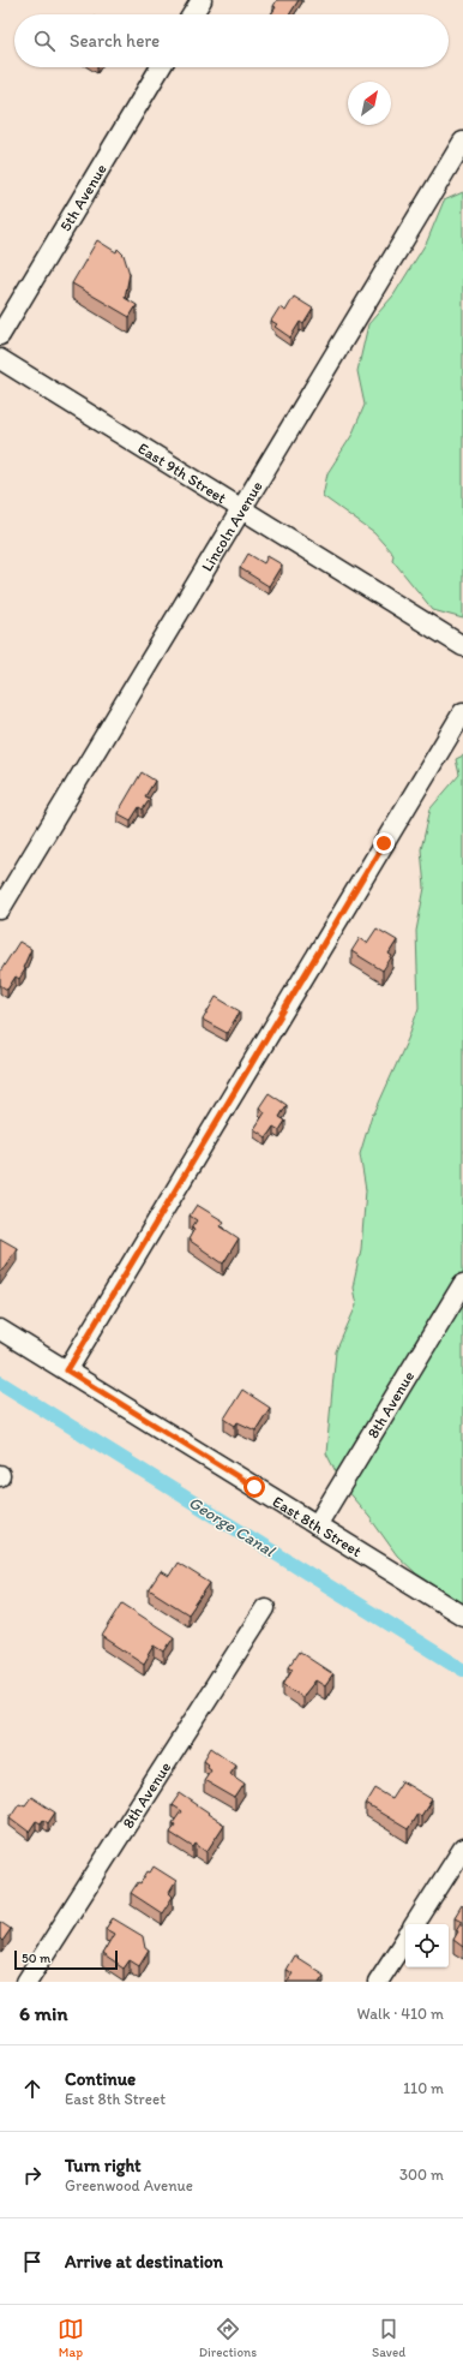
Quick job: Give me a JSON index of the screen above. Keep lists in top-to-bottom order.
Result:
{
  "streets": {
    "street": [
      "5th Avenue",
      "East 9th Street",
      "Lincoln Avenue",
      "8th Avenue",
      "East 8th Street"
    ]
  },
  "crossings": [
    ["East 9th Street", "Lincoln Avenue"],
    ["8th Avenue", "East 8th Street"]
  ],
  "water": ["George Canal"],
  "scale_bar": "50 m",
  "north": "top right",
  "page": {
    "search": "Search here",
    "scale": "50 m",
    "heading": ["6 min", "Walk · 410 m"],
    "list": [
      ["Continue", "East 8th Street", "110 m"],
      ["Turn right", "Greenwood Avenue", "300 m"],
      "Arrive at destination"
    ],
    "nav": ["Map", "Directions", "Saved"]
  }
}
